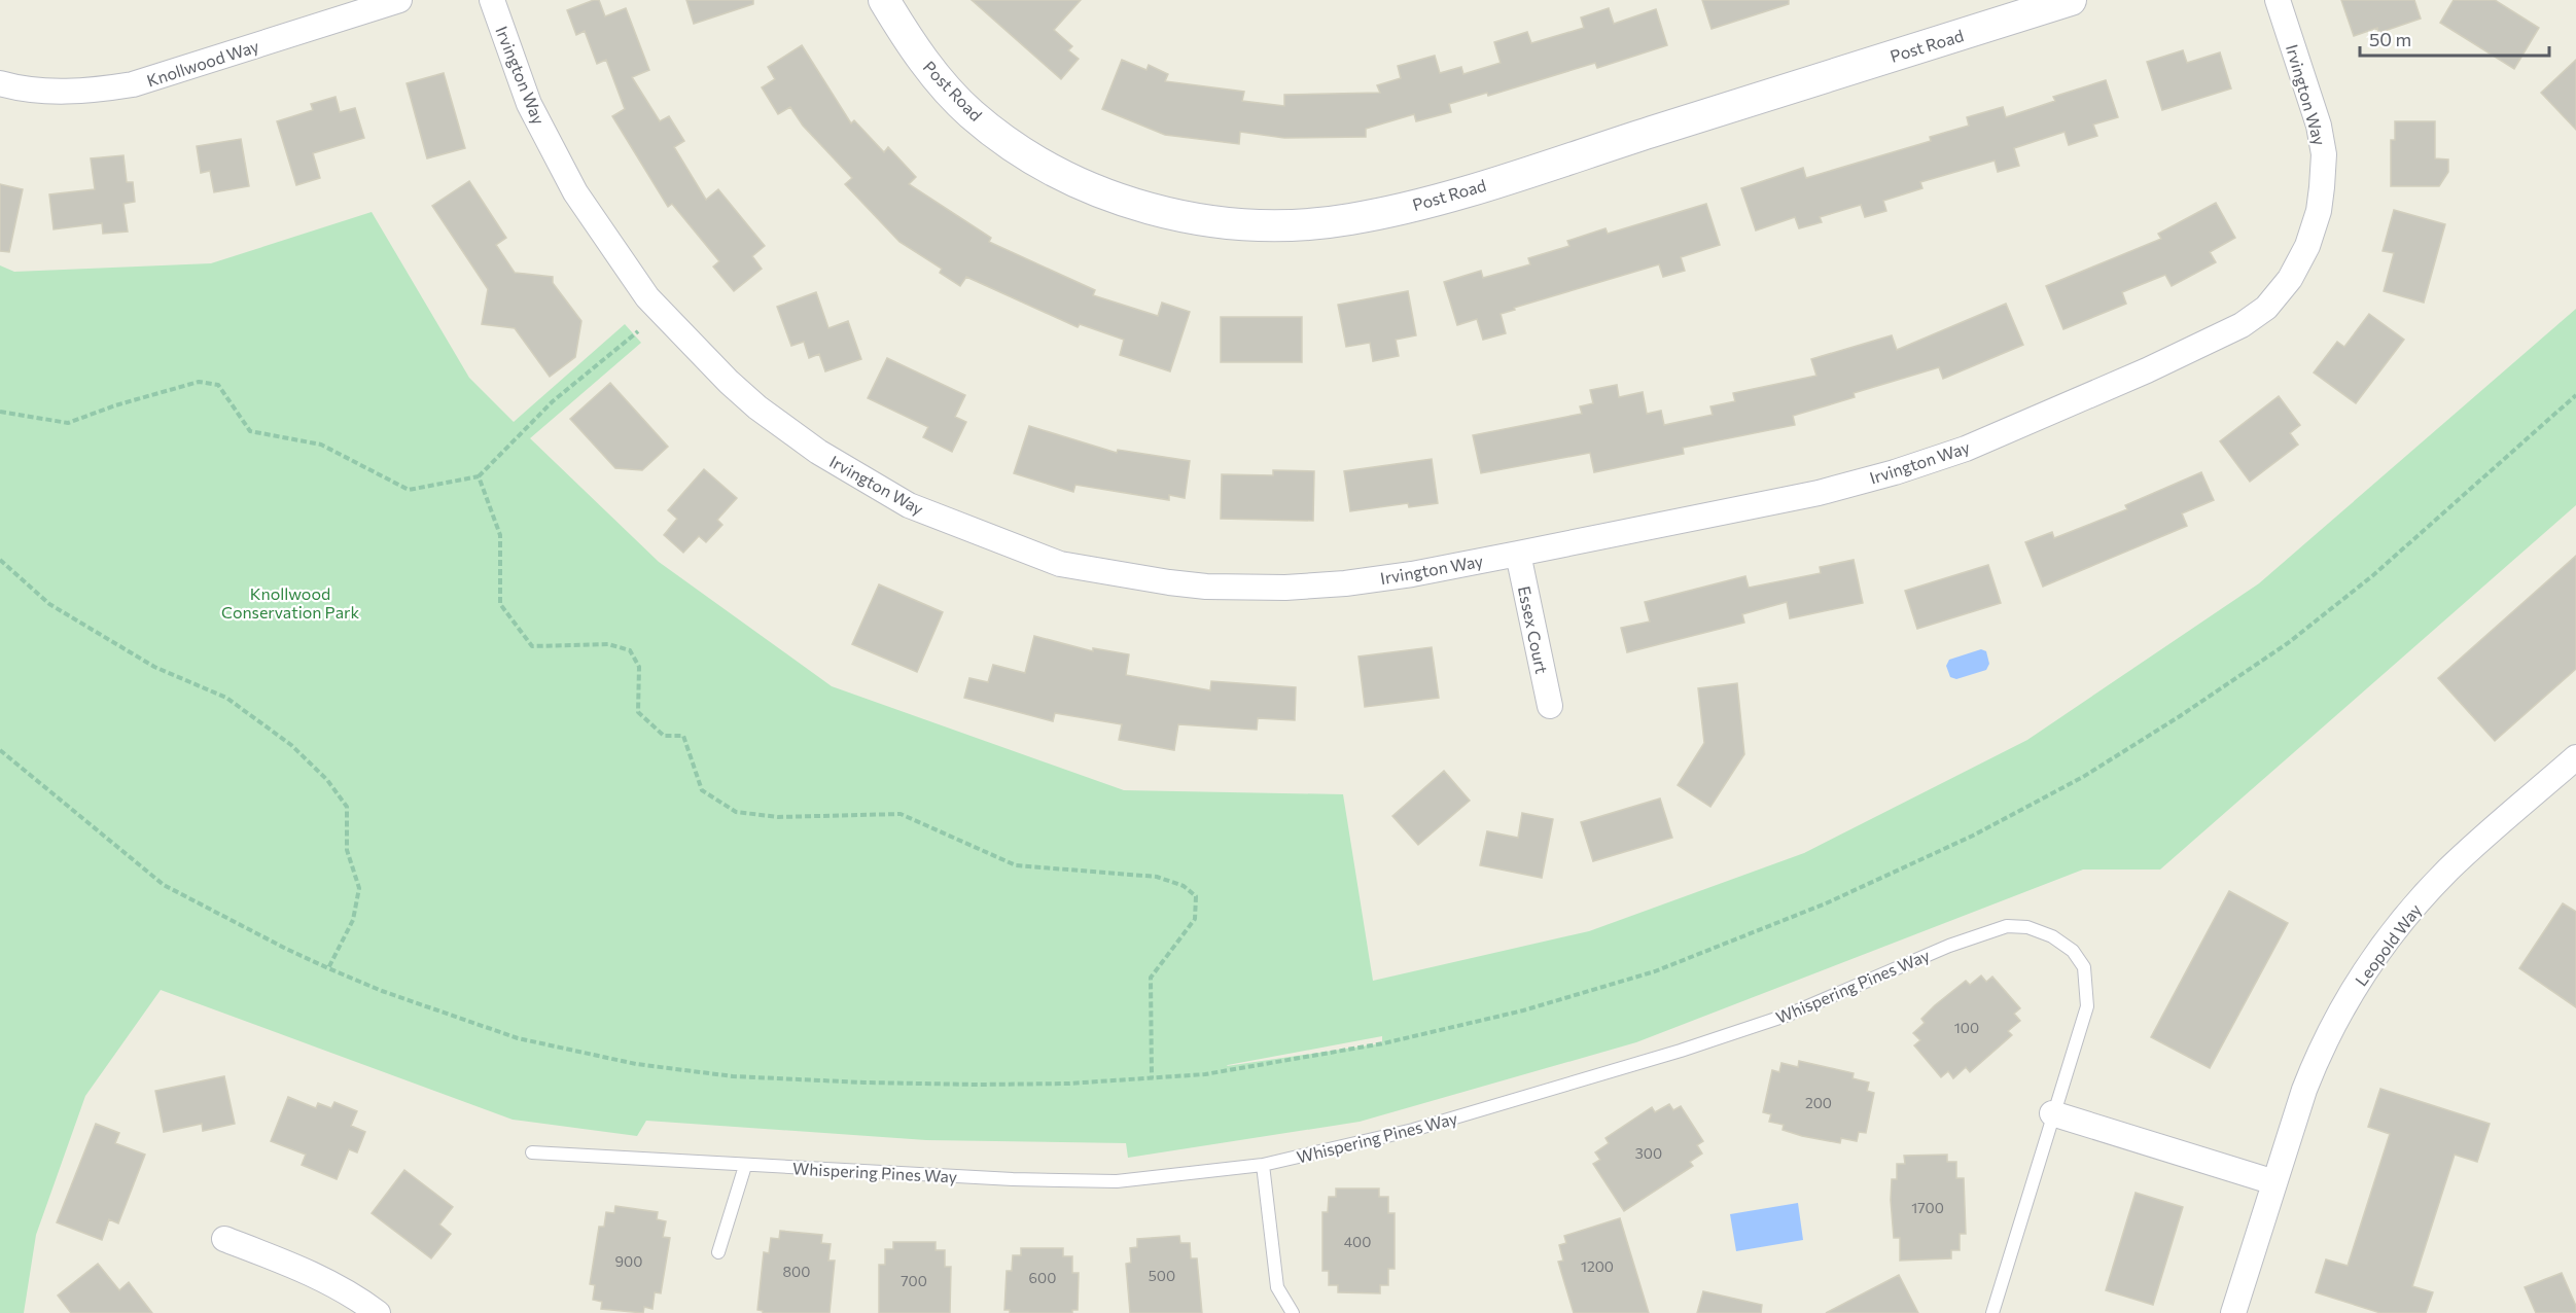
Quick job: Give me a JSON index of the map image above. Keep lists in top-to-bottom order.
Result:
{
  "streets": {
    "street": [
      "Post Road",
      "Knollwood Way",
      "Irvington Way",
      "Essex Court",
      "Leopold Way"
    ],
    "lane": ["Whispering Pines Way"]
  },
  "crossings": [
    ["Irvington Way", "Essex Court"]
  ],
  "parks": ["Knollwood Conservation Park"],
  "house_numbers": [
    "100",
    "200",
    "300",
    "1700",
    "400",
    "900",
    "1200",
    "800",
    "500",
    "600",
    "700"
  ],
  "scale_bar": "50 m"
}
